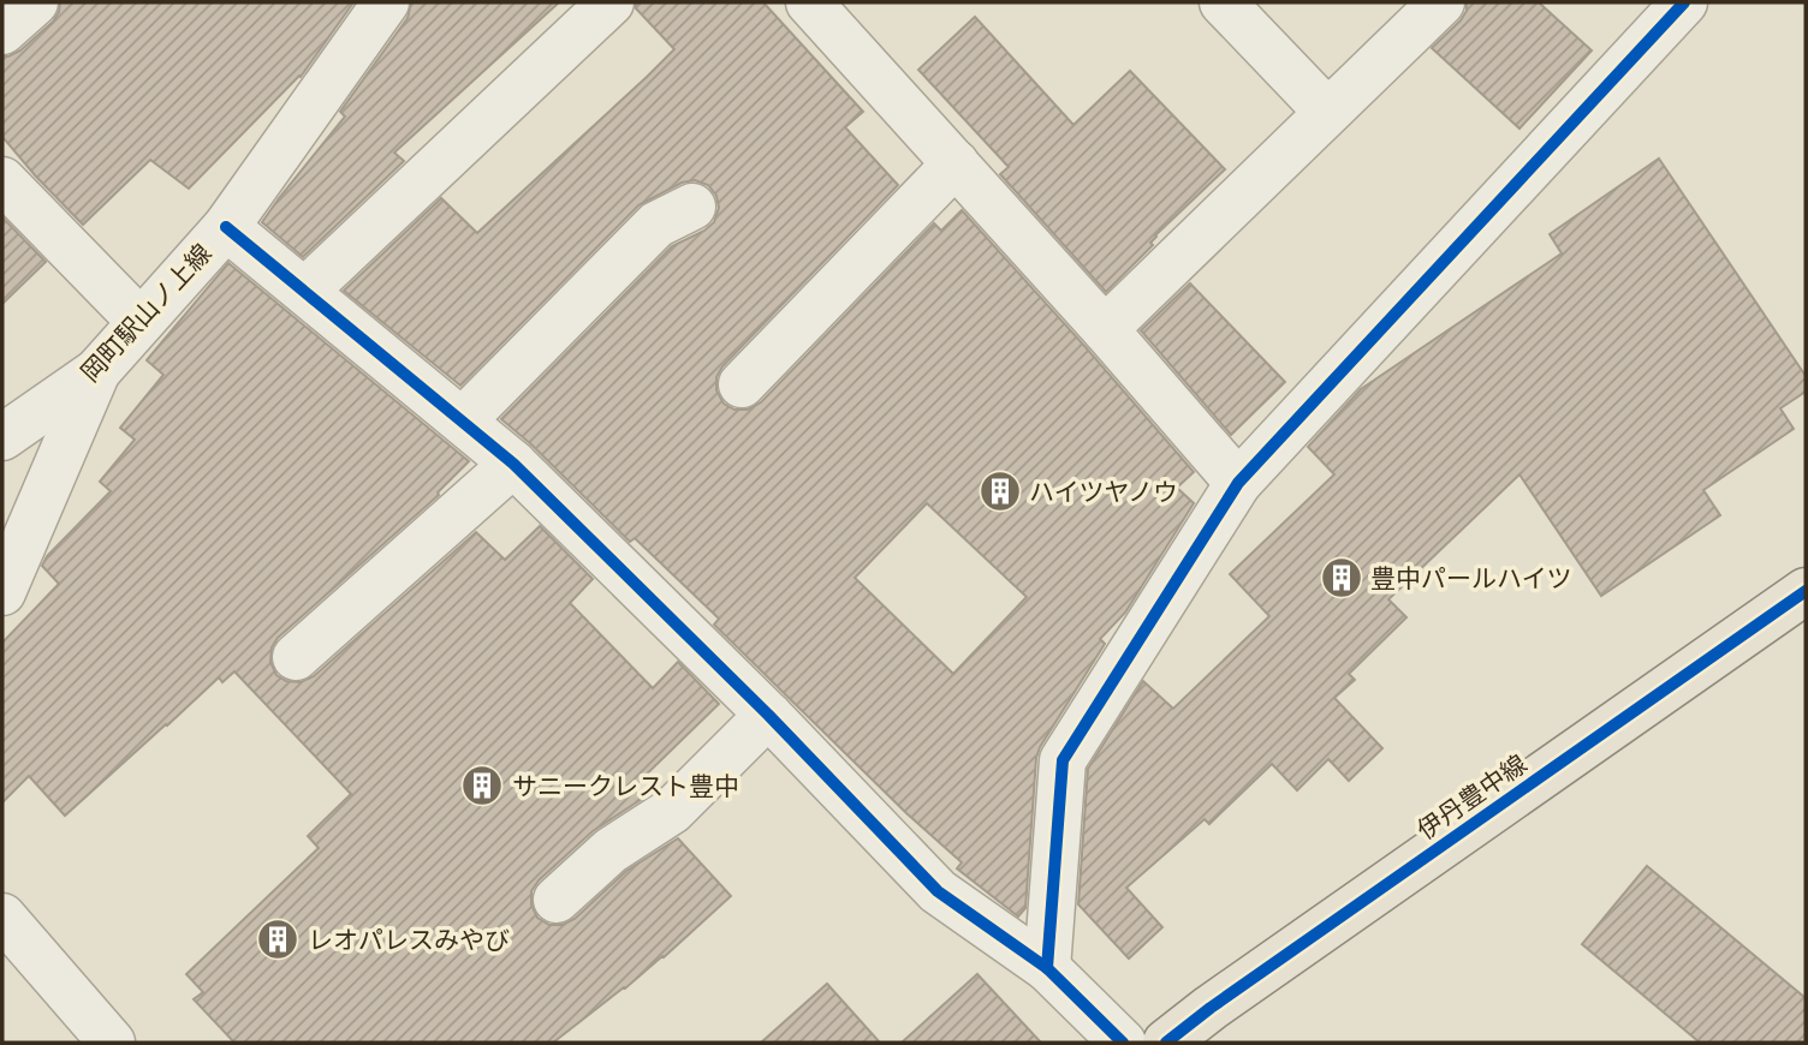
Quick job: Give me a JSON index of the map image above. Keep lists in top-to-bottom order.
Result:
{
  "streets": {
    "main road": ["伊丹豊中線"],
    "street": ["岡町駅山ノ上線"]
  },
  "places": {
    "building": [
      "ハイツヤノウ",
      "豊中パールハイツ",
      "サニークレスト豊中",
      "レオパレスみやび"
    ]
  }
}
